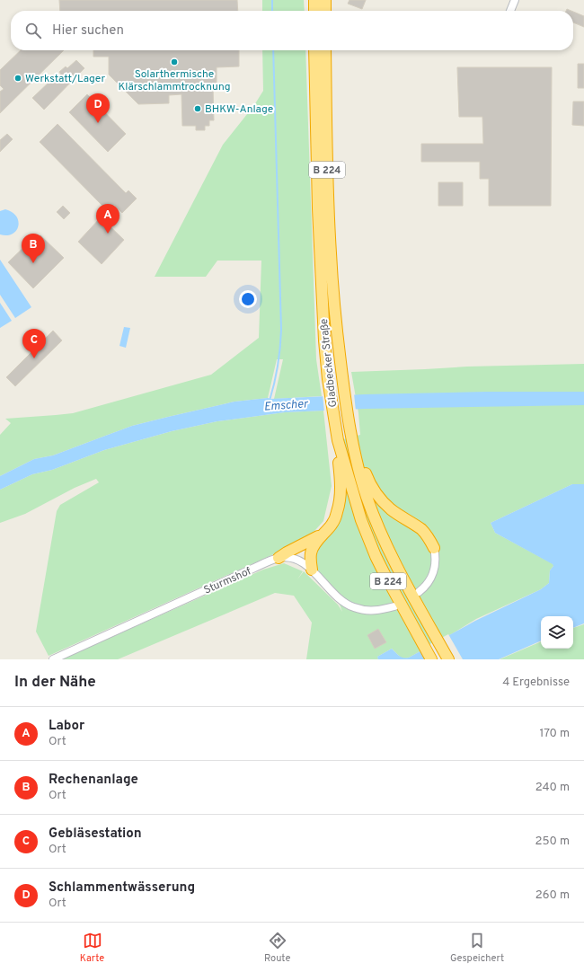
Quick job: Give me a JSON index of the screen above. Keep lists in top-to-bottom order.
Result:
{
  "streets": {
    "highway": ["B 224", "Gladbecker Straße"],
    "street": ["Sturmshof"]
  },
  "water": ["Emscher"],
  "places": ["Solarthermische Klärschlammtrocknung", "Werkstatt/Lager", "BHKW-Anlage"],
  "page": {
    "search": "Hier suchen",
    "pins": [
      "D",
      "A",
      "B",
      "C"
    ],
    "heading": ["In der Nähe", "4 Ergebnisse"],
    "list": [
      {
        "mark": "A",
        "name": "Labor",
        "note": "Ort",
        "value": "170 m"
      },
      {
        "mark": "B",
        "name": "Rechenanlage",
        "note": "Ort",
        "value": "240 m"
      },
      {
        "mark": "C",
        "name": "Gebläsestation",
        "note": "Ort",
        "value": "250 m"
      },
      {
        "mark": "D",
        "name": "Schlammentwässerung",
        "note": "Ort",
        "value": "260 m"
      }
    ],
    "nav": ["Karte", "Route", "Gespeichert"]
  }
}
